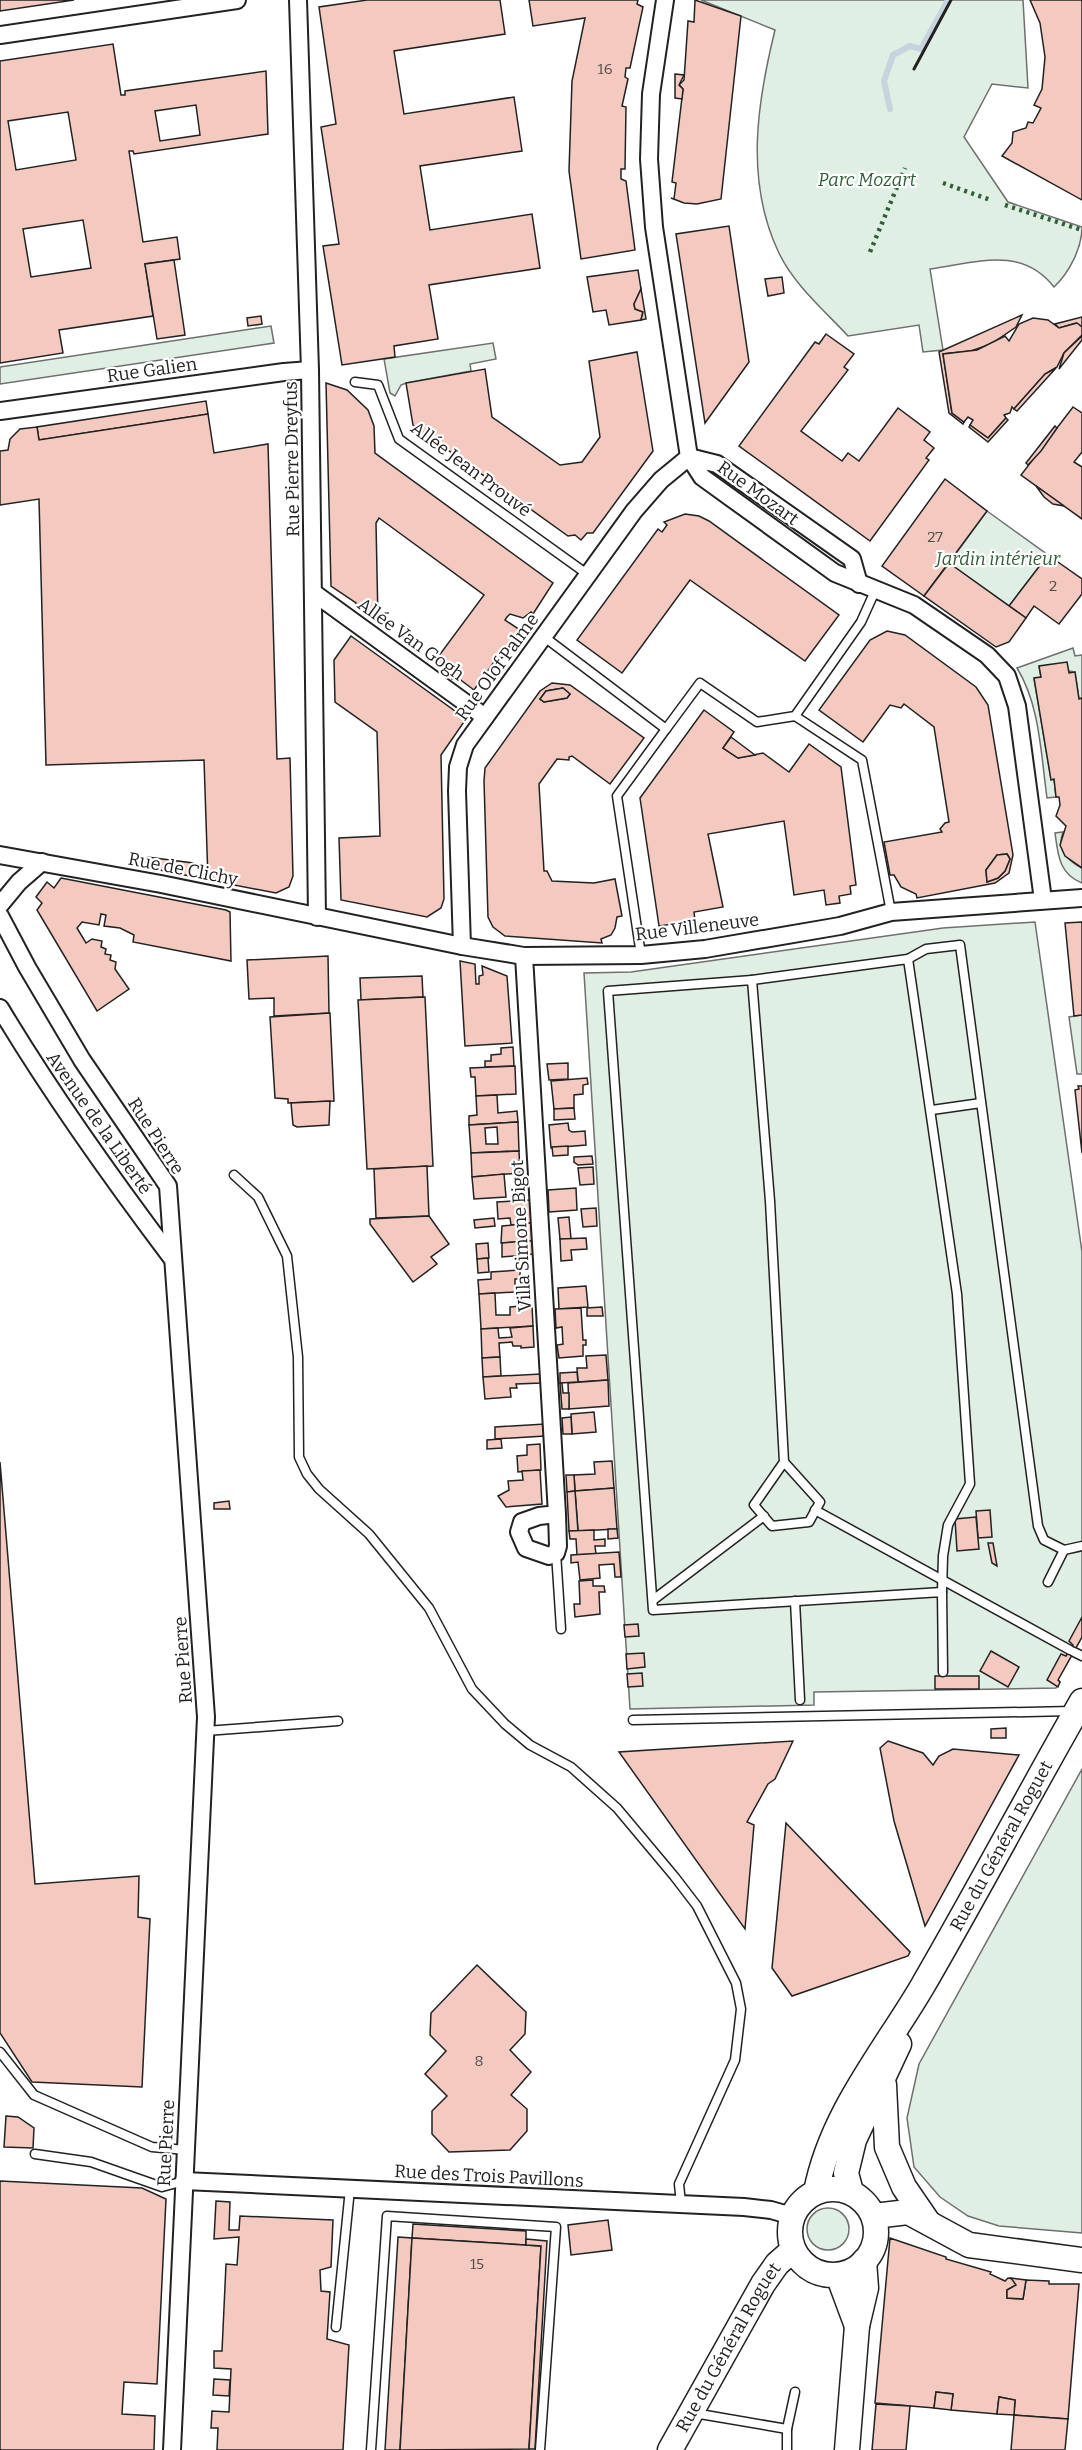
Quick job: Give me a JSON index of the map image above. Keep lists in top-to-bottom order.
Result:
{
  "streets": {
    "main road": ["Rue du Général Roguet"],
    "street": [
      "Rue Galien",
      "Rue Pierre Dreyfus",
      "Allée Van Gogh",
      "Rue Olof Palme",
      "Rue de Clichy",
      "Rue Villeneuve",
      "Avenue de la Liberté",
      "Rue Pierre",
      "Villa Simone Bigot",
      "Rue des Trois Pavillons"
    ],
    "lane": ["Allée Jean Prouvé"]
  },
  "crossings": [
    ["Rue Galien", "Rue Pierre Dreyfus"],
    ["Rue Pierre Dreyfus", "Allée Van Gogh"],
    ["Rue Pierre Dreyfus", "Rue de Clichy"],
    ["Rue Pierre Dreyfus", "Rue Villeneuve"],
    ["Allée Jean Prouvé", "Rue Olof Palme"],
    ["Allée Van Gogh", "Rue Olof Palme"],
    ["Rue Olof Palme", "Rue Villeneuve"],
    ["Rue de Clichy", "Rue Villeneuve"],
    ["Rue Villeneuve", "Villa Simone Bigot"],
    ["Avenue de la Liberté", "Rue Pierre"],
    ["Rue Pierre", "Rue des Trois Pavillons"],
    ["Rue du Général Roguet", "Rue des Trois Pavillons"]
  ],
  "parks": ["Parc Mozart", "Jardin intérieur"],
  "house_numbers": [
    "16",
    "27",
    "2",
    "8",
    "15"
  ]
}
